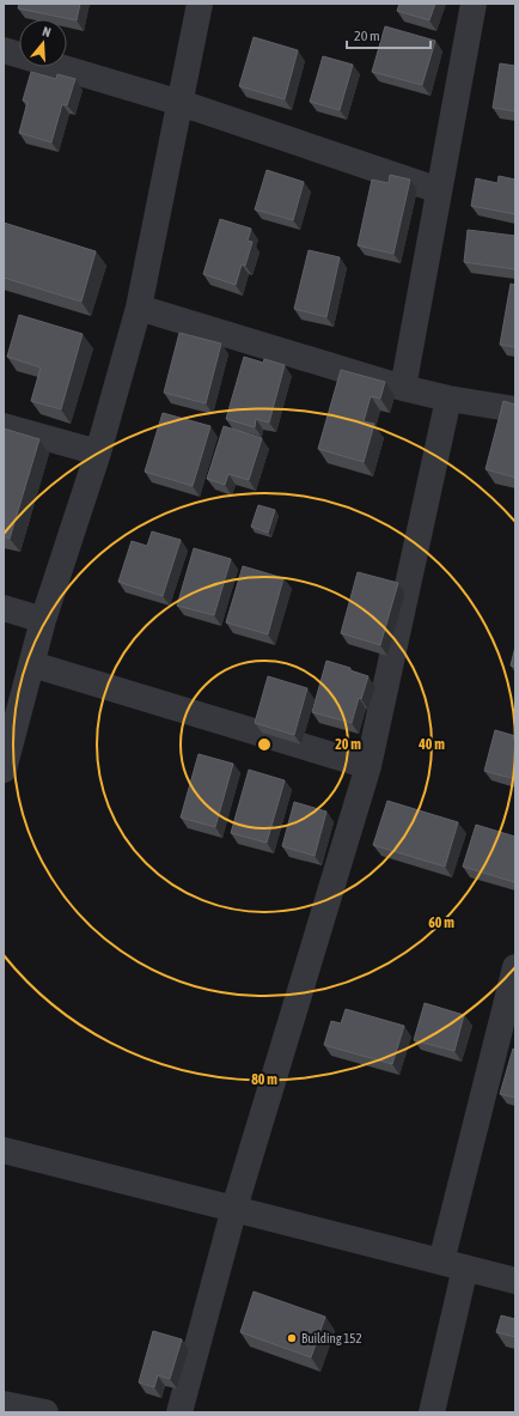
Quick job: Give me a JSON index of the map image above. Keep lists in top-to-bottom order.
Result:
{
  "places": ["Building 152"],
  "scale_bar": "20 m",
  "north": "top",
  "rings": [
    "20 m",
    "40 m",
    "60 m",
    "80 m"
  ]
}
